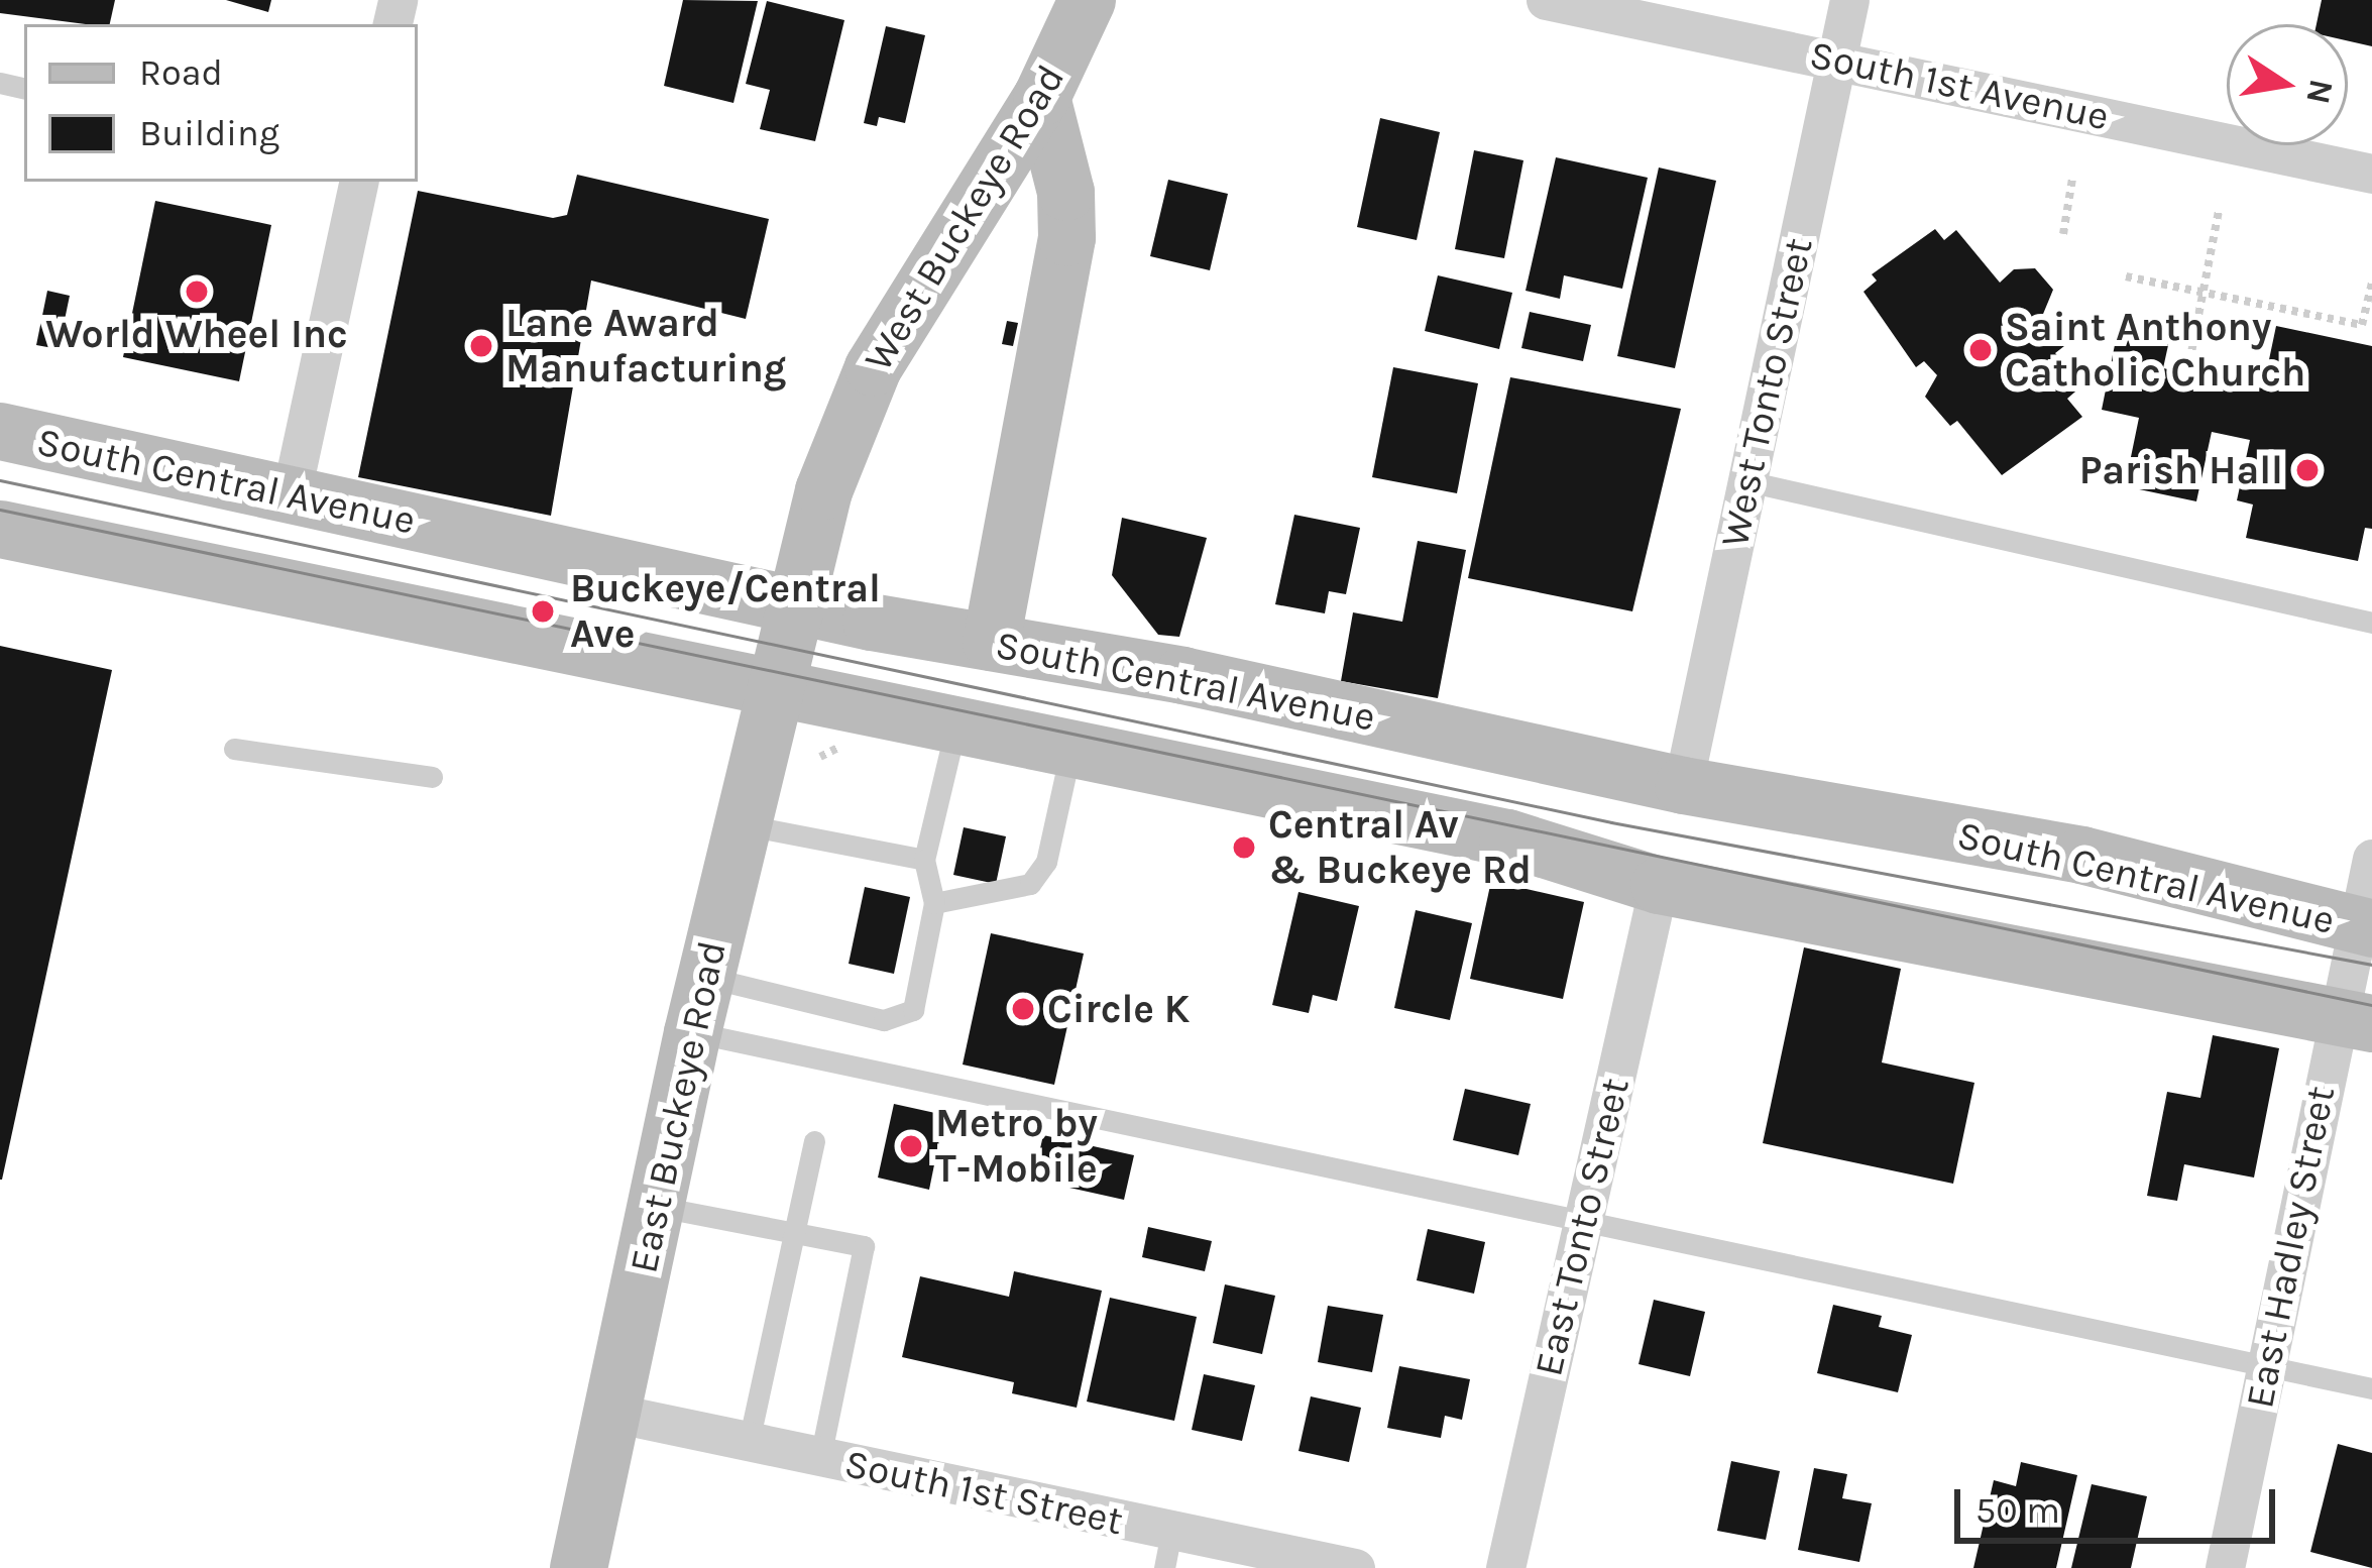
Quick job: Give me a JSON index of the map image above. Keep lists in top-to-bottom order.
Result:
{
  "streets": {
    "main road": ["West Buckeye Road", "South Central Avenue", "East Buckeye Road"],
    "street": [
      "South 1st Avenue",
      "West Tonto Street",
      "East Tonto Street",
      "East Hadley Street",
      "South 1st Street"
    ]
  },
  "crossings": [
    ["South 1st Avenue", "West Tonto Street"],
    ["West Buckeye Road", "South Central Avenue"],
    ["West Buckeye Road", "East Buckeye Road"],
    ["West Tonto Street", "South Central Avenue"],
    ["South Central Avenue", "East Buckeye Road"],
    ["South Central Avenue", "East Tonto Street"],
    ["South Central Avenue", "East Hadley Street"],
    ["East Buckeye Road", "South 1st Street"]
  ],
  "places": [
    "World Wheel Inc",
    "Lane Award Manufacturing",
    "Saint Anthony Catholic Church",
    "Parish Hall",
    "Buckeye/Central Ave",
    "Central Av & Buckeye Rd",
    "Circle K",
    "Metro by T-Mobile"
  ],
  "legend": ["Road", "Building"],
  "scale_bar": "50 m",
  "north": "right"
}
